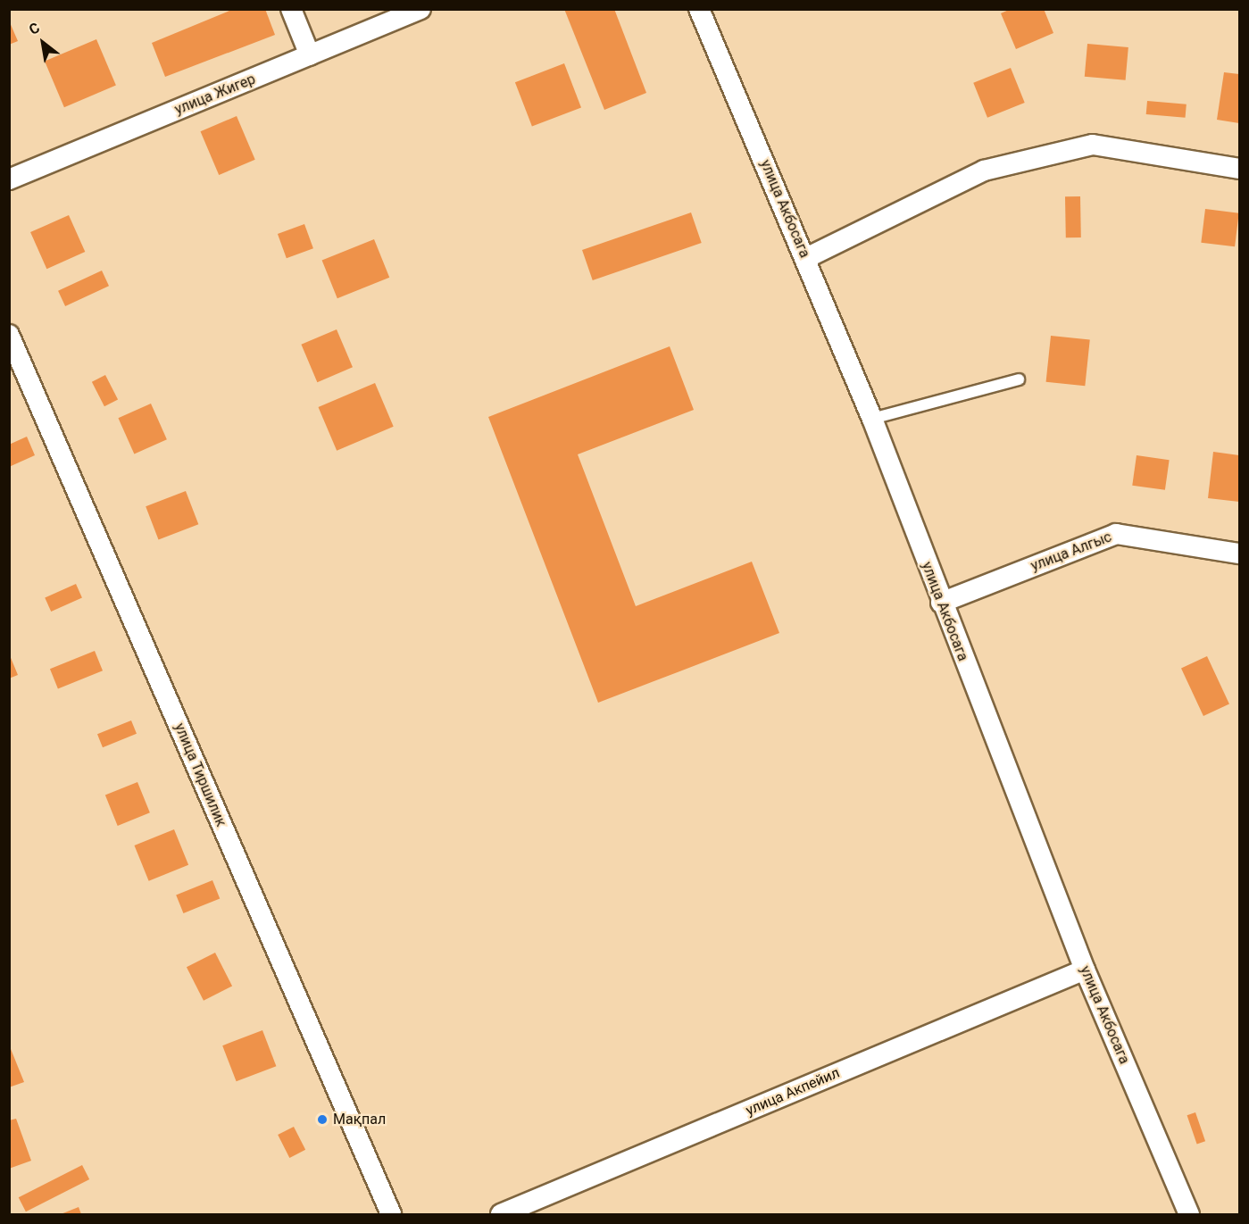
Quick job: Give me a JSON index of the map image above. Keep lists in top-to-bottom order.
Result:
{
  "streets": {
    "street": [
      "улица Жигер",
      "улица Акбосага",
      "улица Алгыс",
      "улица Тиршилик",
      "улица Акпейил"
    ]
  },
  "crossings": [
    ["улица Акбосага", "улица Алгыс"],
    ["улица Акбосага", "улица Акпейил"]
  ],
  "places": ["Мақпал"],
  "north": "top left"
}
